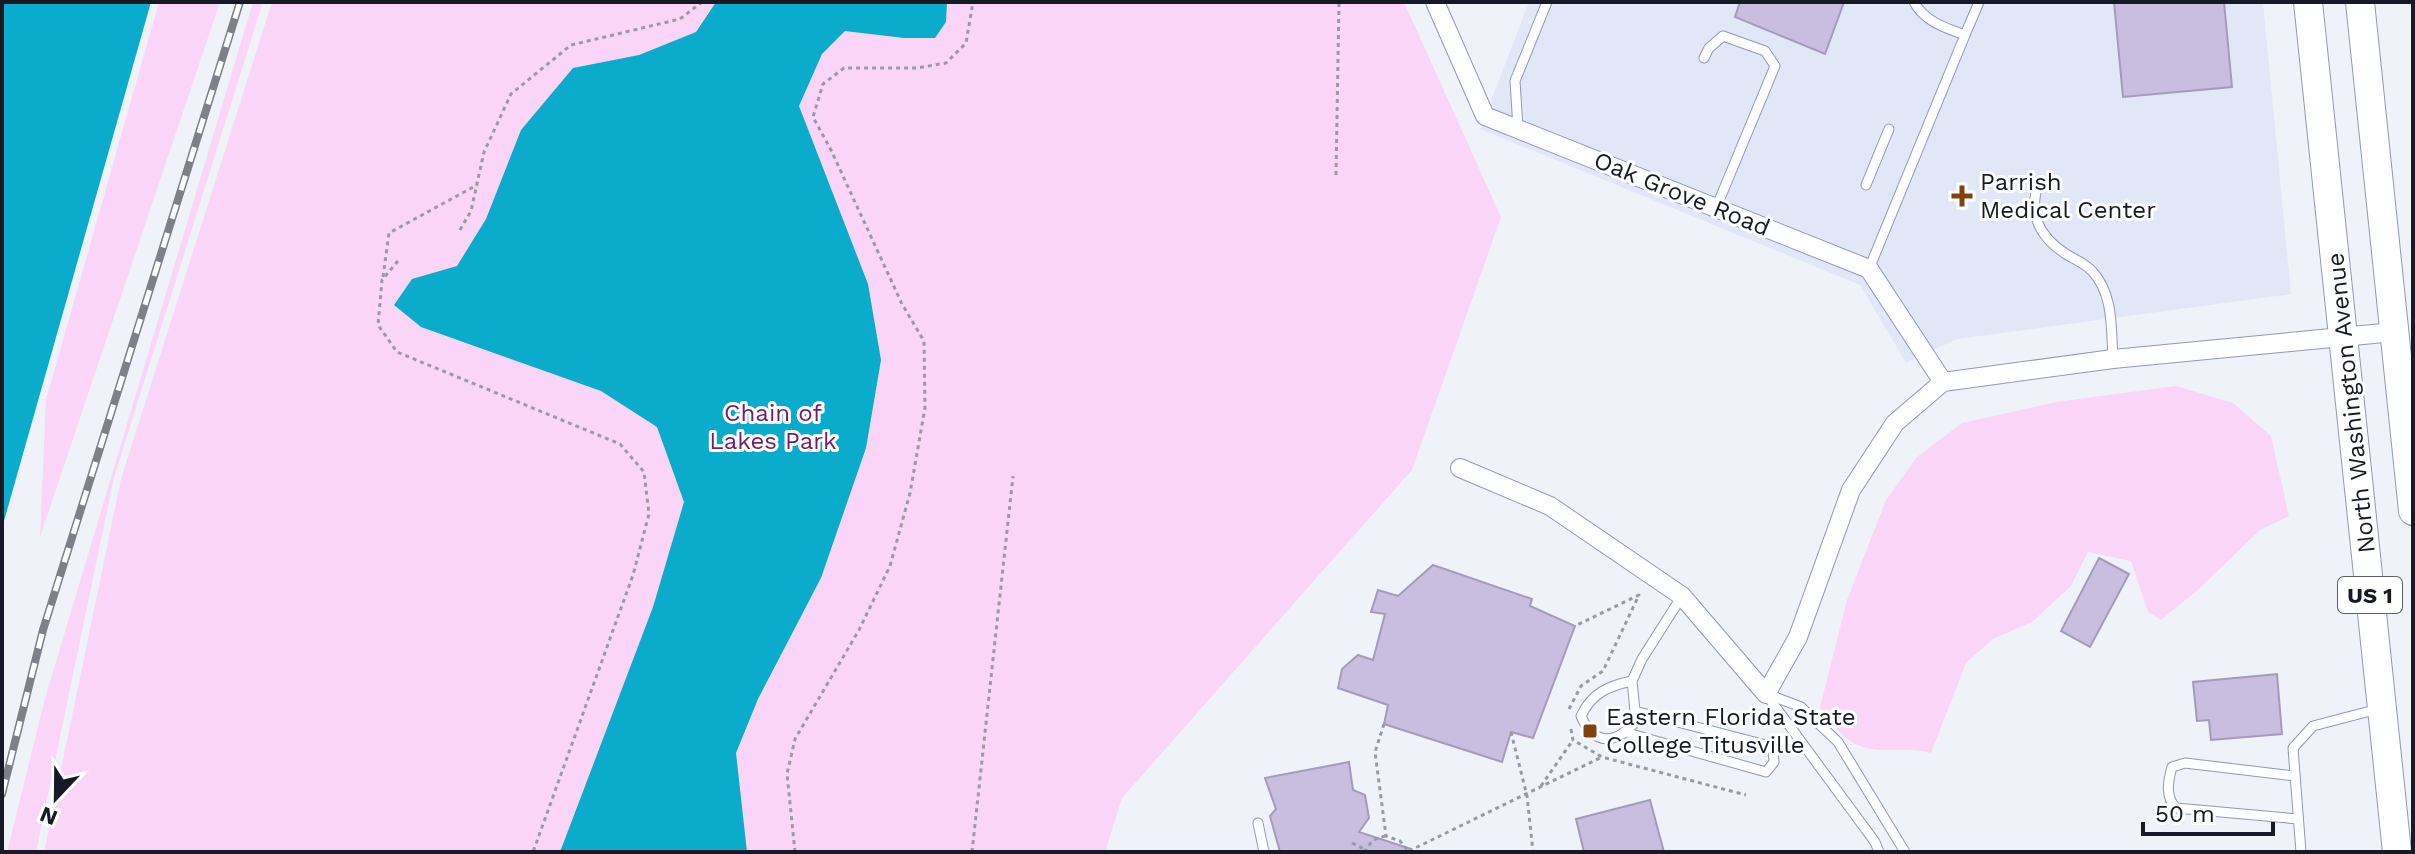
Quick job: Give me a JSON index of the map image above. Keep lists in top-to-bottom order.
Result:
{
  "streets": {
    "main road": ["North Washington Avenue", "US 1"],
    "street": ["Oak Grove Road"]
  },
  "parks": ["Chain of Lakes Park"],
  "places": {
    "health": ["Parrish Medical Center"],
    "transit": ["Eastern Florida State College Titusville"]
  },
  "scale_bar": "50 m",
  "north": "bottom"
}
